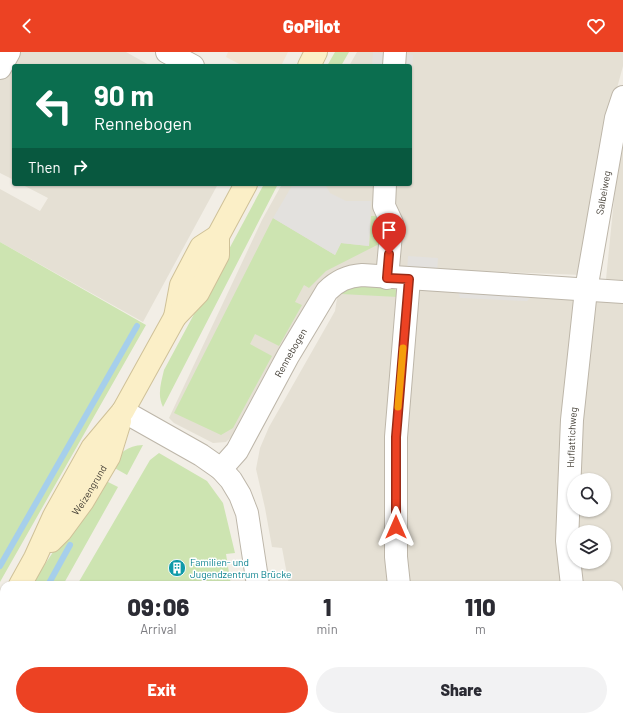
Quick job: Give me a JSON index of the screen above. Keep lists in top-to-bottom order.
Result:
{
  "streets": {
    "main road": ["Weizengrund"],
    "street": ["Salbeiweg", "Rennebogen", "Huflattichweg"]
  },
  "crossings": [
    ["Salbeiweg", "Rennebogen"],
    ["Salbeiweg", "Huflattichweg"],
    ["Rennebogen", "Huflattichweg"]
  ],
  "places": {
    "building": ["Familien- und Jugendzentrum Brücke"]
  },
  "page": {
    "header": "GoPilot",
    "turn": ["90 m", "Rennebogen"],
    "then": "Then",
    "eta": [
      "09:06",
      "Arrival",
      "1",
      "min",
      "110",
      "m"
    ],
    "buttons": ["Exit", "Share"]
  }
}
